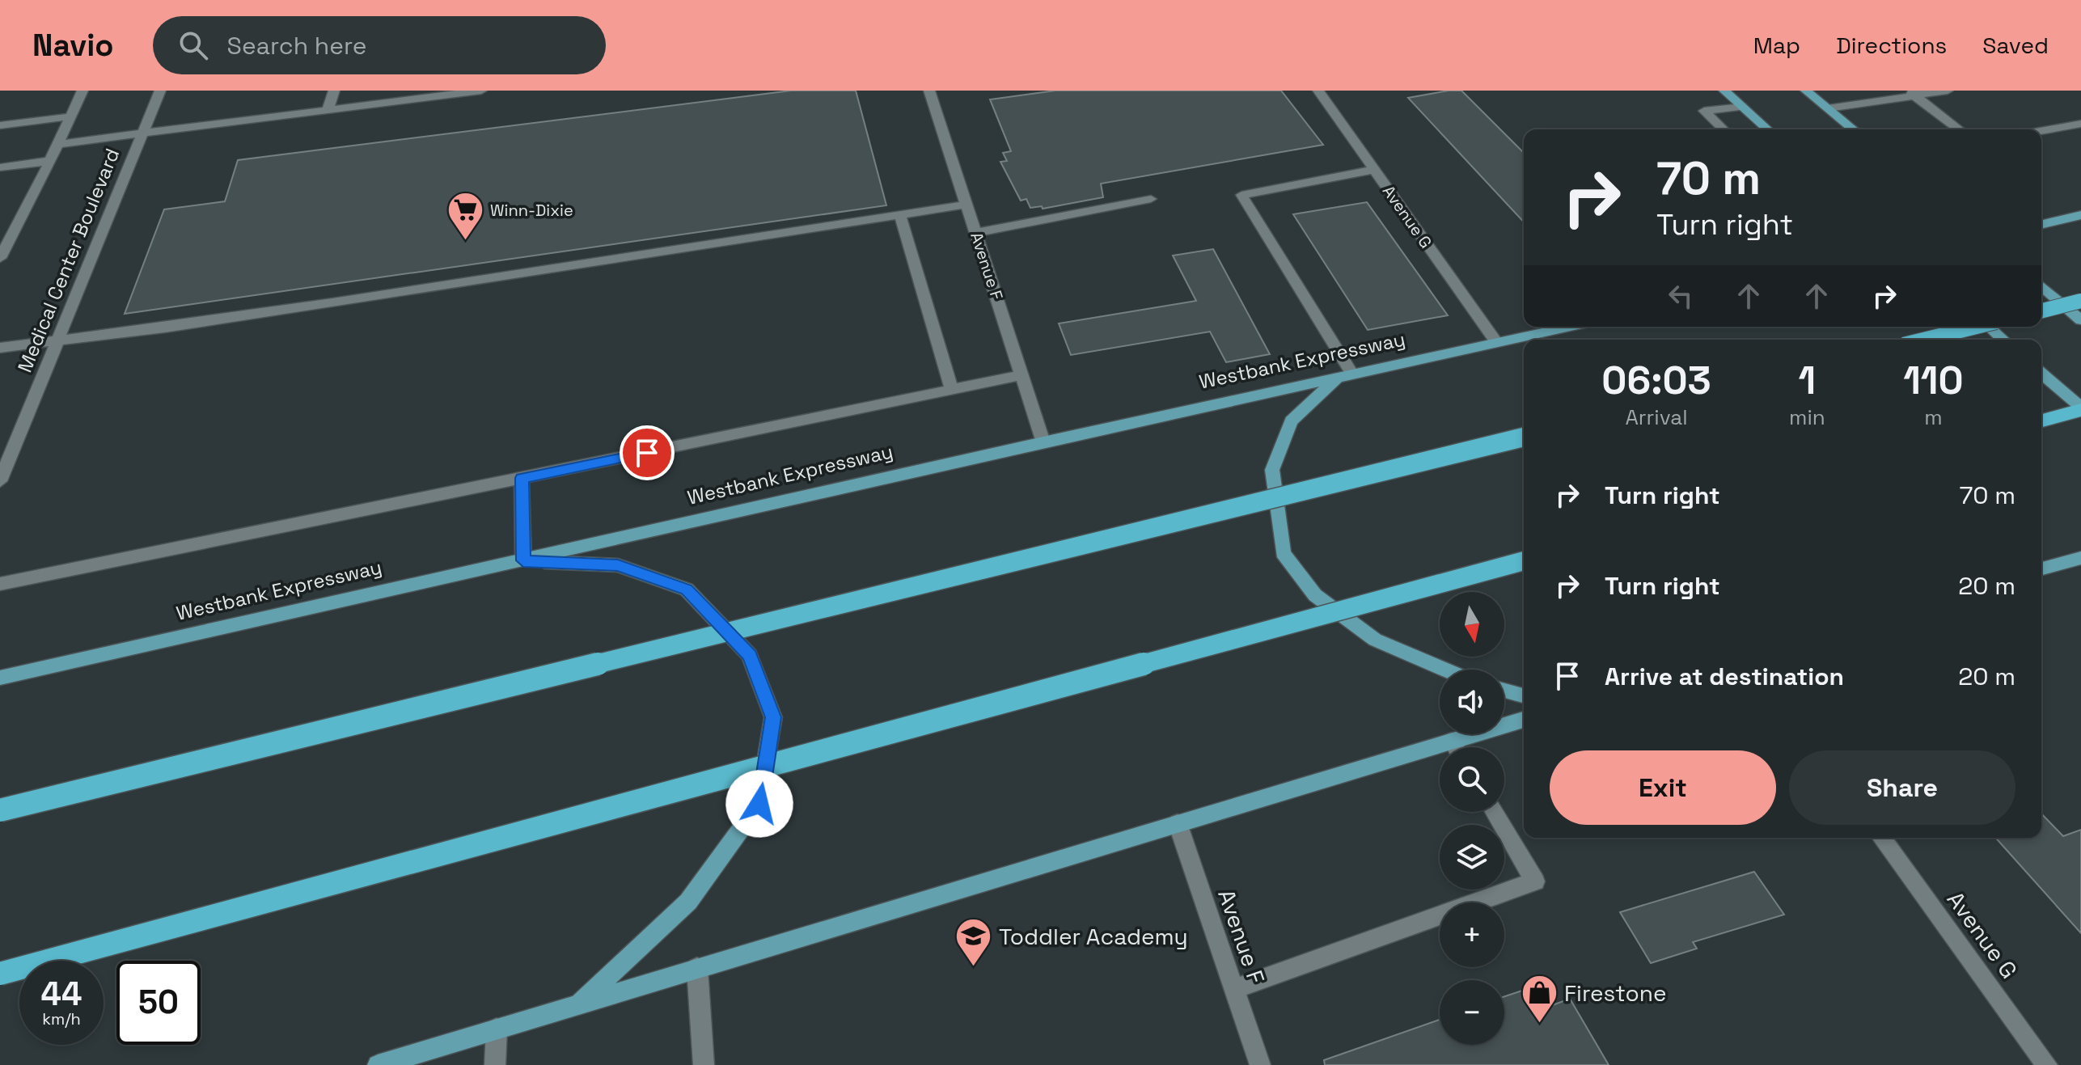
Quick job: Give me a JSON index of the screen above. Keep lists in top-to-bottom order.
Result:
{
  "streets": {
    "main road": ["Westbank Expressway"],
    "street": ["Avenue G", "Medical Center Boulevard", "Avenue F"]
  },
  "crossings": [
    ["Avenue G", "Westbank Expressway"],
    ["Avenue F", "Westbank Expressway"]
  ],
  "places": {
    "supermarket": ["Winn-Dixie"],
    "school or university": ["Toddler Academy"],
    "shop": ["Firestone"]
  },
  "north": "bottom",
  "page": {
    "header": "Navio",
    "search": "Search here",
    "nav": ["Map", "Directions", "Saved"],
    "turn": ["70 m", "Turn right"],
    "eta": [
      "06:03",
      "Arrival",
      "1",
      "min",
      "110",
      "m"
    ],
    "list": [
      {
        "name": "Turn right",
        "value": "70 m"
      },
      {
        "name": "Turn right",
        "value": "20 m"
      },
      {
        "name": "Arrive at destination",
        "value": "20 m"
      }
    ],
    "map_buttons": ["+", "−"],
    "buttons": ["Exit", "Share"],
    "speed": "44 km/h",
    "limit": "50"
  }
}
